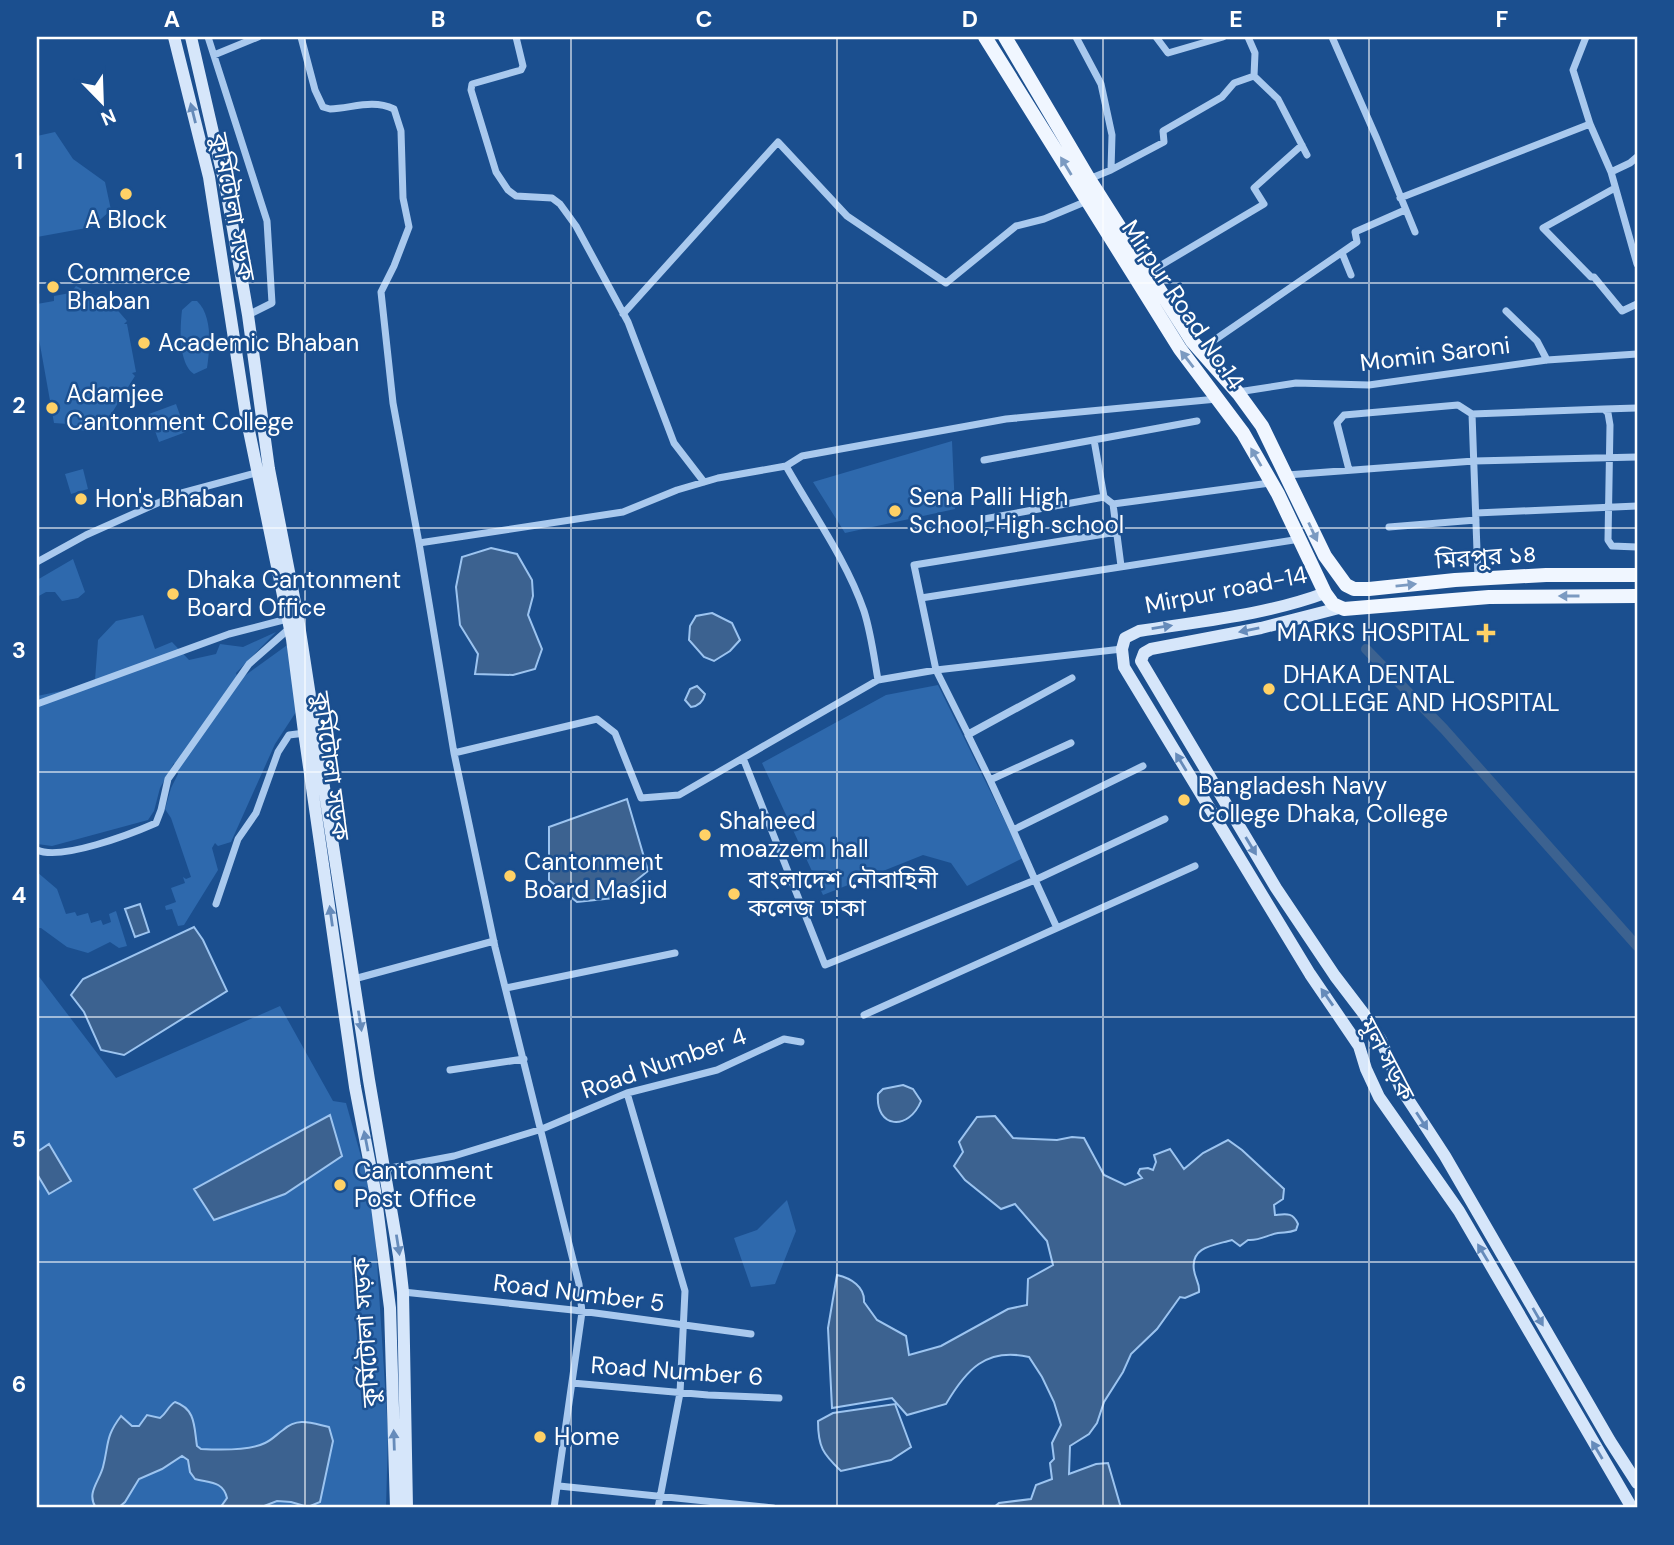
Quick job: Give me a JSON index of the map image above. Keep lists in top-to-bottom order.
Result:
{
  "streets": {
    "main road": [
      "কুর্মিটোলা সড়ক",
      "Mirpur Road No.14",
      "মিরপুর ১৪",
      "Mirpur road-14",
      "মূল সড়ক"
    ],
    "street": [
      "Momin Saroni",
      "Road Number 4",
      "Road Number 5",
      "Road Number 6"
    ]
  },
  "crossings": [
    ["কুর্মিটোলা সড়ক", "Road Number 4"],
    ["কুর্মিটোলা সড়ক", "Road Number 5"],
    ["Mirpur Road No.14", "Momin Saroni"],
    ["Mirpur Road No.14", "মিরপুর ১৪"],
    ["Mirpur Road No.14", "Mirpur road-14"],
    ["Mirpur road-14", "মূল সড়ক"]
  ],
  "one_way": ["মিরপুর ১৪"],
  "places": {
    "other": [
      "A Block",
      "Commerce Bhaban",
      "Academic Bhaban",
      "Adamjee Cantonment College",
      "Hon's Bhaban",
      "Sena Palli High School, High school",
      "Dhaka Cantonment Board Office",
      "DHAKA DENTAL COLLEGE AND HOSPITAL",
      "Bangladesh Navy College Dhaka, College",
      "Shaheed moazzem hall",
      "Cantonment Board Masjid",
      "বাংলাদেশ নৌবাহিনী কলেজ ঢাকা",
      "Cantonment Post Office",
      "Home"
    ],
    "health": ["MARKS HOSPITAL"]
  },
  "north": "bottom right",
  "grid": {
    "columns": [
      "A",
      "B",
      "C",
      "D",
      "E",
      "F"
    ],
    "rows": [
      "1",
      "2",
      "3",
      "4",
      "5",
      "6"
    ]
  }
}
